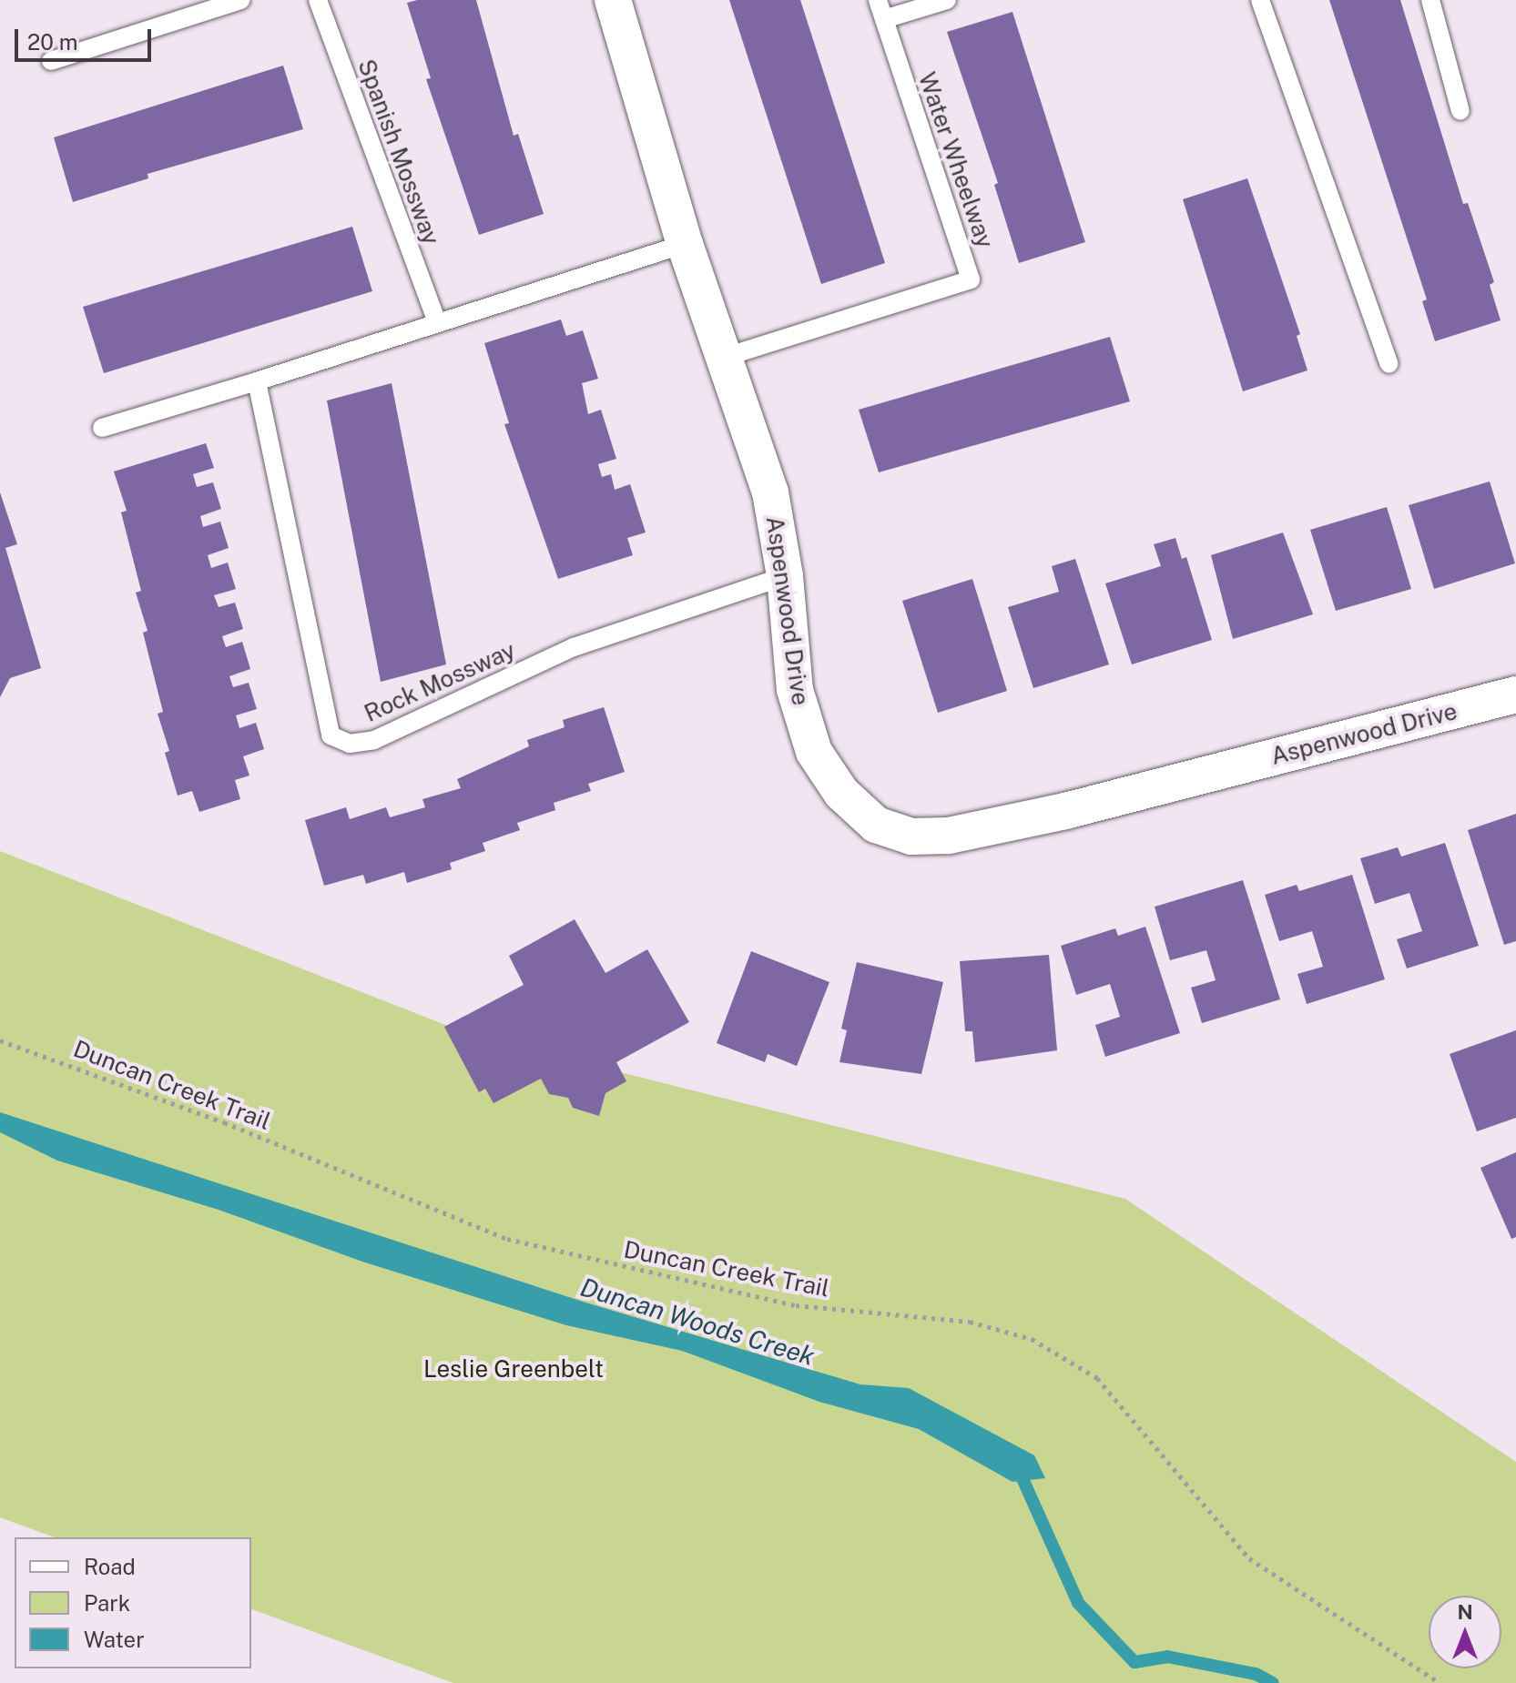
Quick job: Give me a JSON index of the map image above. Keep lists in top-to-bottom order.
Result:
{
  "streets": {
    "street": ["Aspenwood Drive"],
    "lane": ["Spanish Mossway", "Water Wheelway", "Rock Mossway"],
    "path": ["Duncan Creek Trail"]
  },
  "crossings": [
    ["Water Wheelway", "Aspenwood Drive"],
    ["Aspenwood Drive", "Rock Mossway"]
  ],
  "water": ["Duncan Woods Creek"],
  "parks": ["Leslie Greenbelt"],
  "legend": ["Road", "Park", "Water"],
  "scale_bar": "20 m",
  "north": "top"
}
